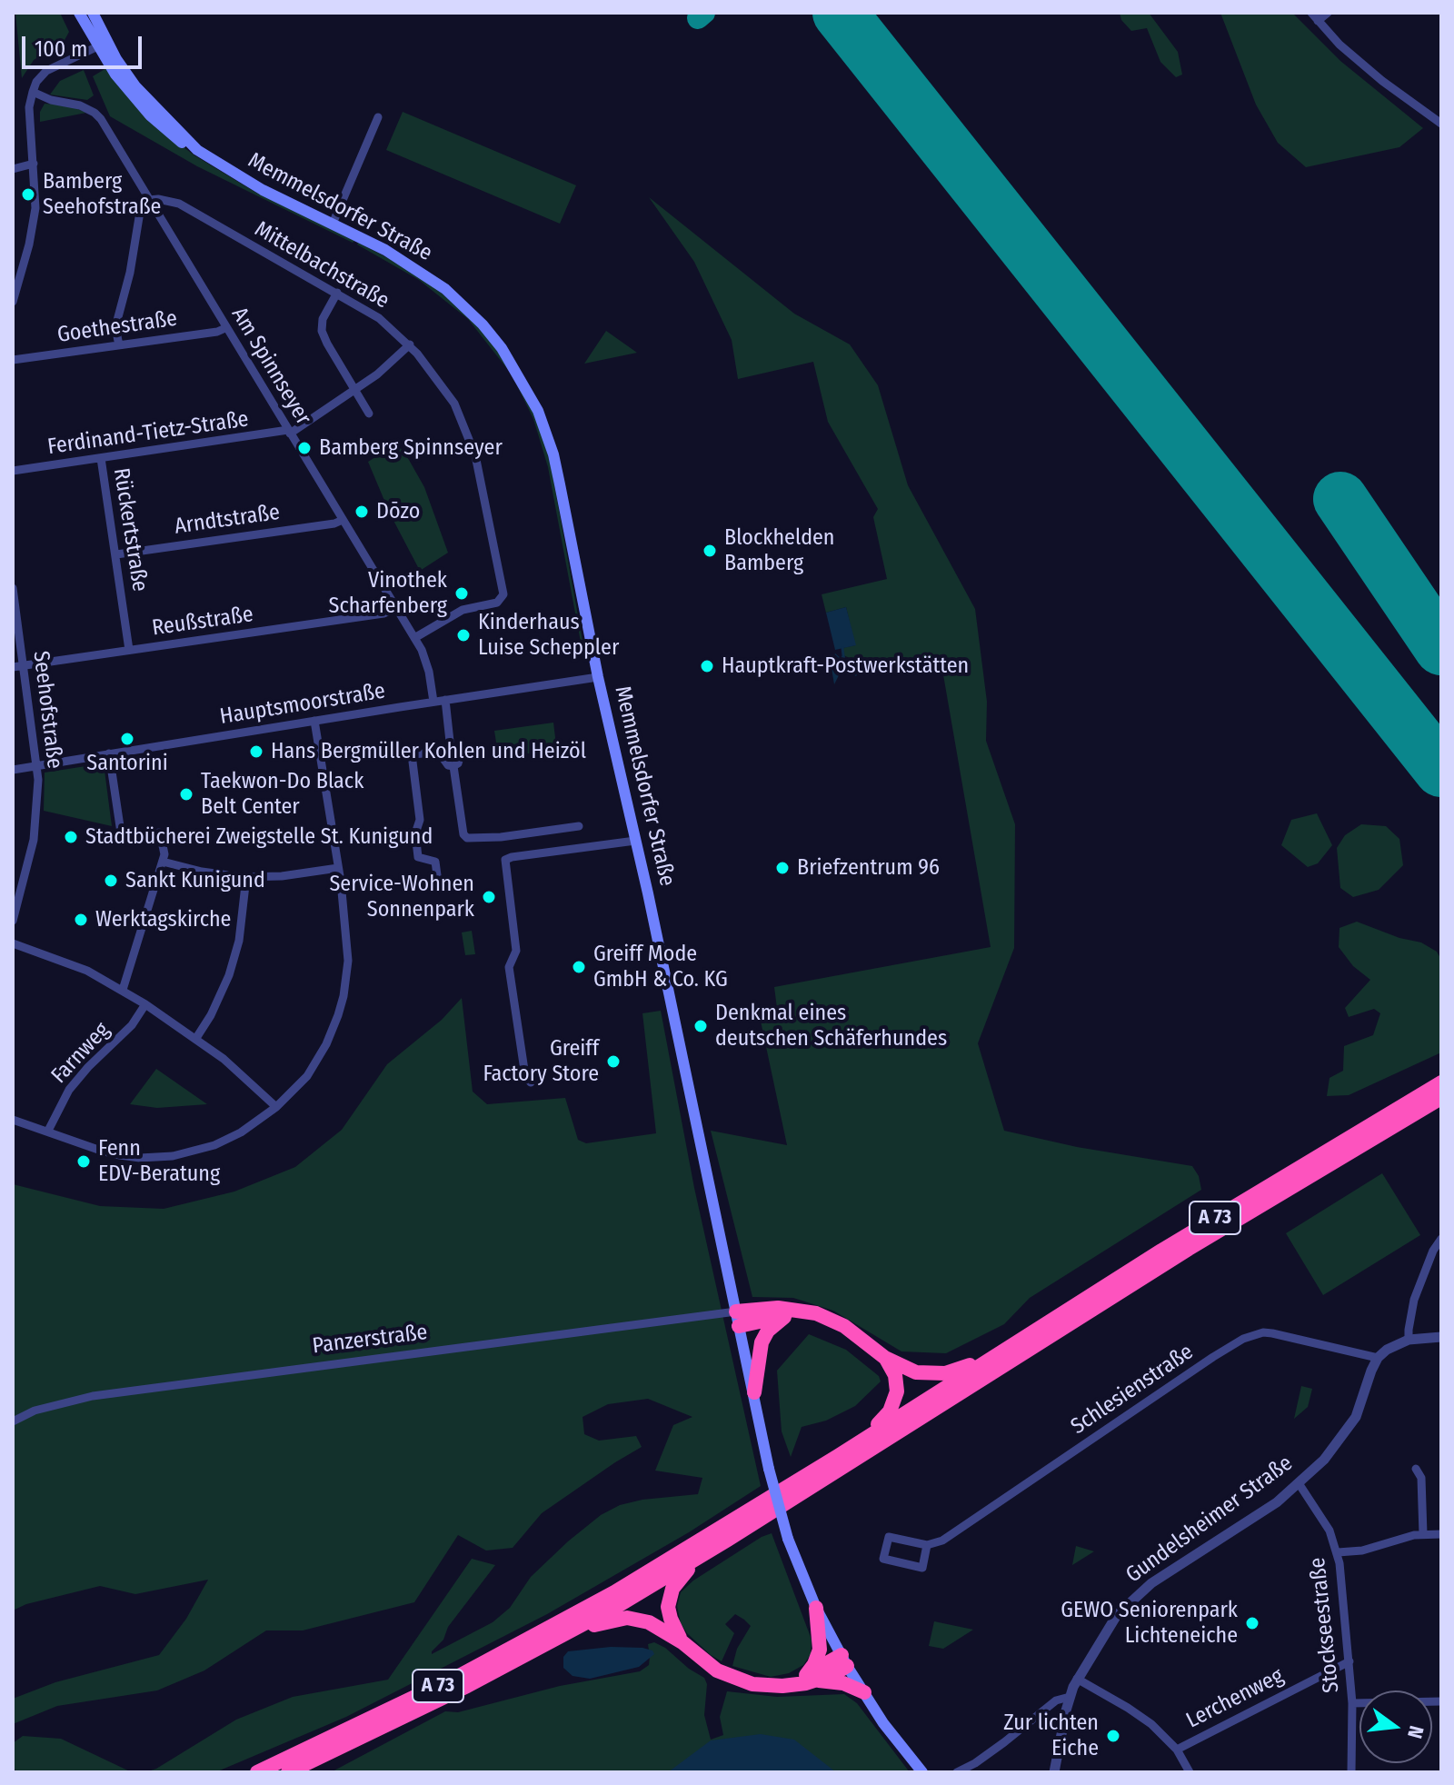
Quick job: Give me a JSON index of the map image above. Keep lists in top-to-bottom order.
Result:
{
  "streets": {
    "highway": ["A 73"],
    "main road": ["Memmelsdorfer Straße"],
    "street": [
      "Mittelbachstraße",
      "Goethestraße",
      "Am Spinnseyer",
      "Ferdinand-Tietz-Straße",
      "Arndtstraße",
      "Rückertstraße",
      "Reußstraße",
      "Hauptsmoorstraße",
      "Seehofstraße",
      "Farnweg",
      "Panzerstraße",
      "Schlesienstraße",
      "Gundelsheimer Straße",
      "Stockseestraße",
      "Lerchenweg"
    ]
  },
  "crossings": [
    ["Memmelsdorfer Straße", "Hauptsmoorstraße"],
    ["Memmelsdorfer Straße", "Panzerstraße"],
    ["Mittelbachstraße", "Am Spinnseyer"],
    ["Goethestraße", "Am Spinnseyer"],
    ["Am Spinnseyer", "Ferdinand-Tietz-Straße"],
    ["Am Spinnseyer", "Arndtstraße"],
    ["Am Spinnseyer", "Reußstraße"],
    ["Am Spinnseyer", "Hauptsmoorstraße"],
    ["Ferdinand-Tietz-Straße", "Rückertstraße"],
    ["Arndtstraße", "Rückertstraße"],
    ["Rückertstraße", "Reußstraße"],
    ["Reußstraße", "Seehofstraße"],
    ["Hauptsmoorstraße", "Seehofstraße"],
    ["Schlesienstraße", "Gundelsheimer Straße"],
    ["Gundelsheimer Straße", "Stockseestraße"],
    ["Stockseestraße", "Lerchenweg"]
  ],
  "places": [
    "Bamberg Seehofstraße",
    "Bamberg Spinnseyer",
    "Dōzo",
    "Blockhelden Bamberg",
    "Vinothek Scharfenberg",
    "Kinderhaus Luise Scheppler",
    "Hauptkraft-Postwerkstätten",
    "Santorini",
    "Hans Bergmüller Kohlen und Heizöl",
    "Taekwon-Do Black Belt Center",
    "Stadtbücherei Zweigstelle St. Kunigund",
    "Briefzentrum 96",
    "Sankt Kunigund",
    "Service-Wohnen Sonnenpark",
    "Werktagskirche",
    "Greiff Mode GmbH & Co. KG",
    "Denkmal eines deutschen Schäferhundes",
    "Greiff Factory Store",
    "Fenn EDV-Beratung",
    "GEWO Seniorenpark Lichteneiche",
    "Zur lichten Eiche"
  ],
  "scale_bar": "100 m",
  "north": "right"
}
